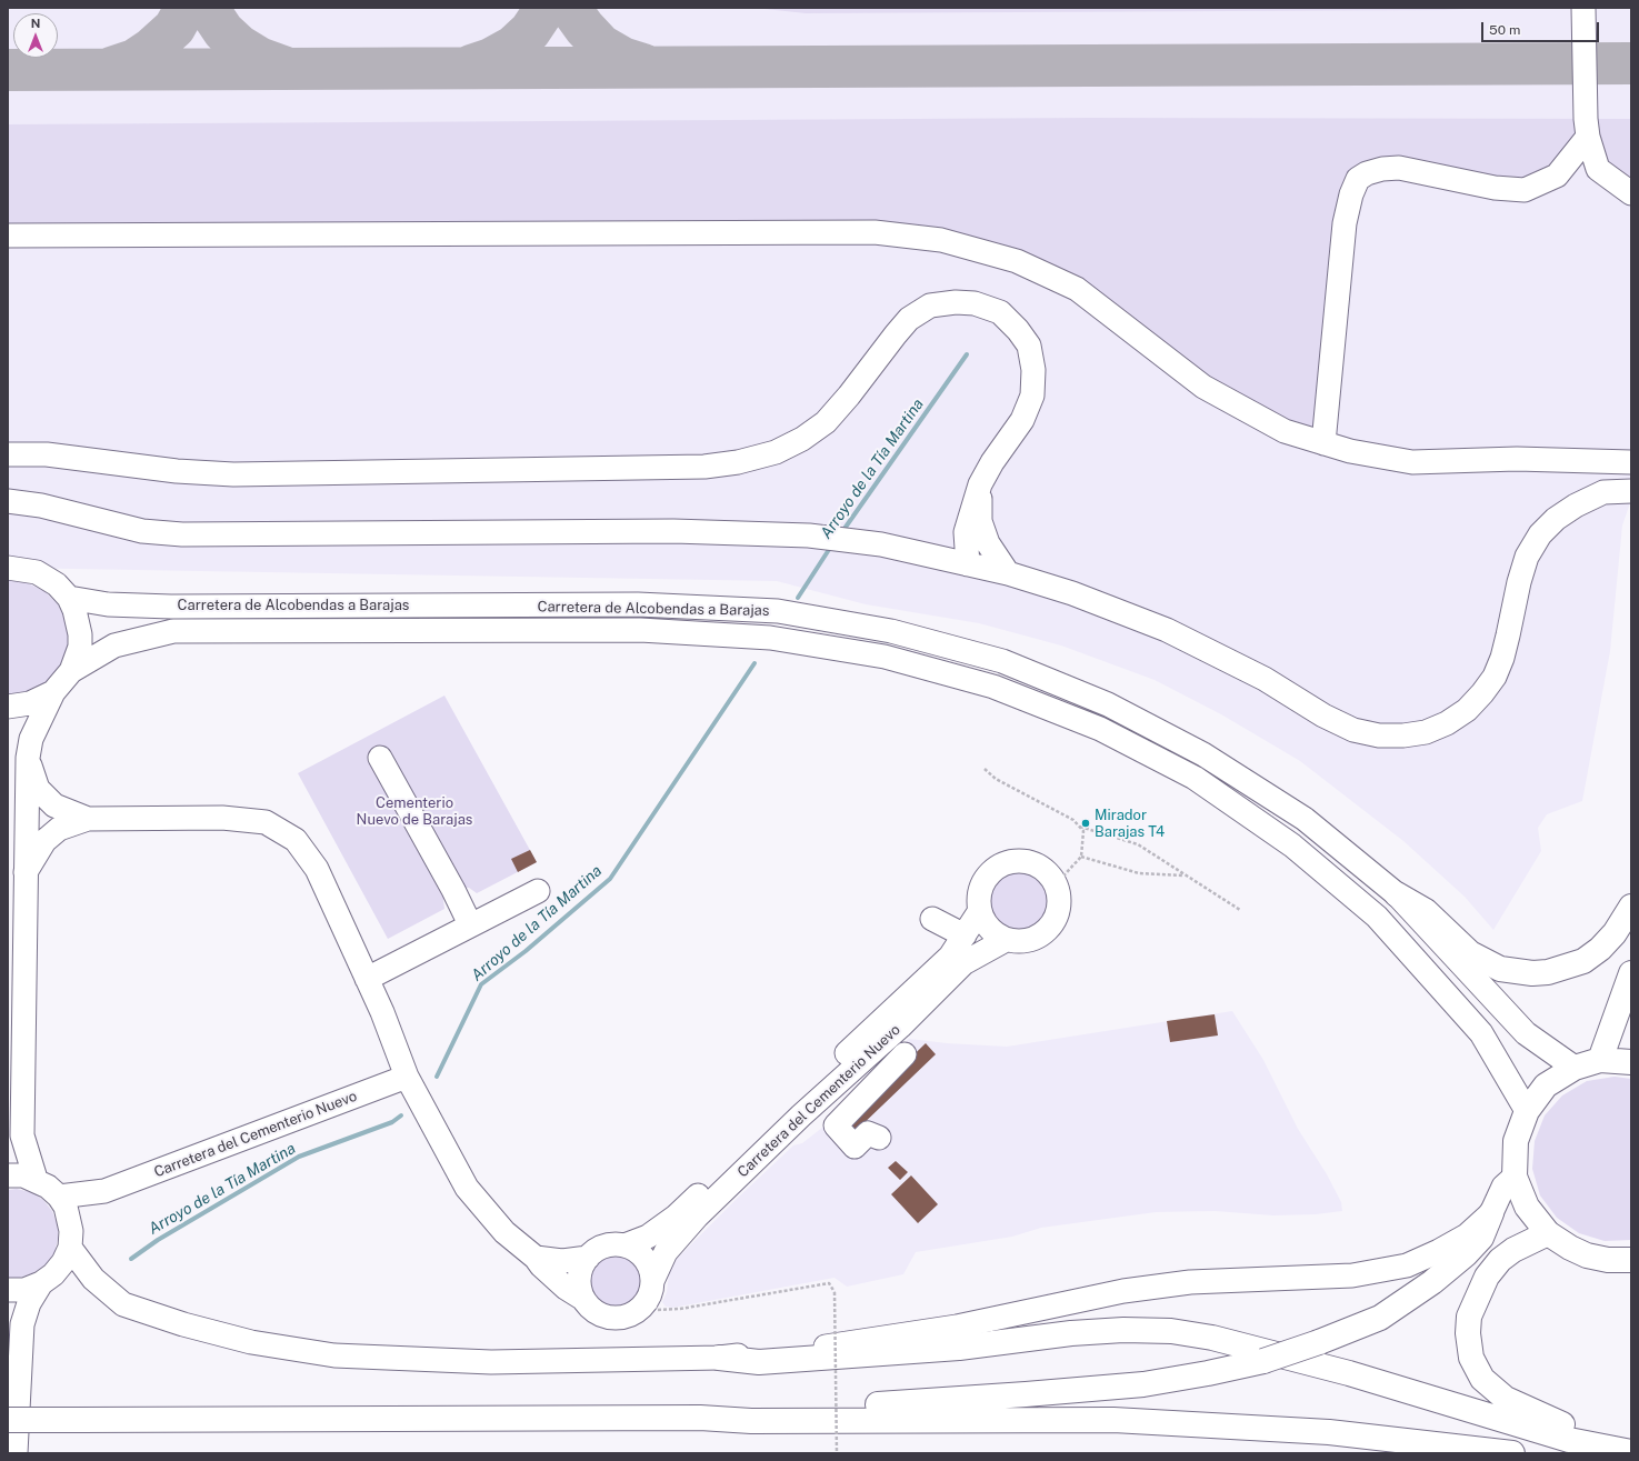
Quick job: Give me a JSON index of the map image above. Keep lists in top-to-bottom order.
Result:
{
  "streets": {
    "street": ["Carretera de Alcobendas a Barajas", "Carretera del Cementerio Nuevo"]
  },
  "water": ["Arroyo de la Tía Martina"],
  "parks": ["Cementerio Nuevo de Barajas"],
  "places": ["Mirador Barajas T4"],
  "scale_bar": "50 m",
  "north": "top"
}
